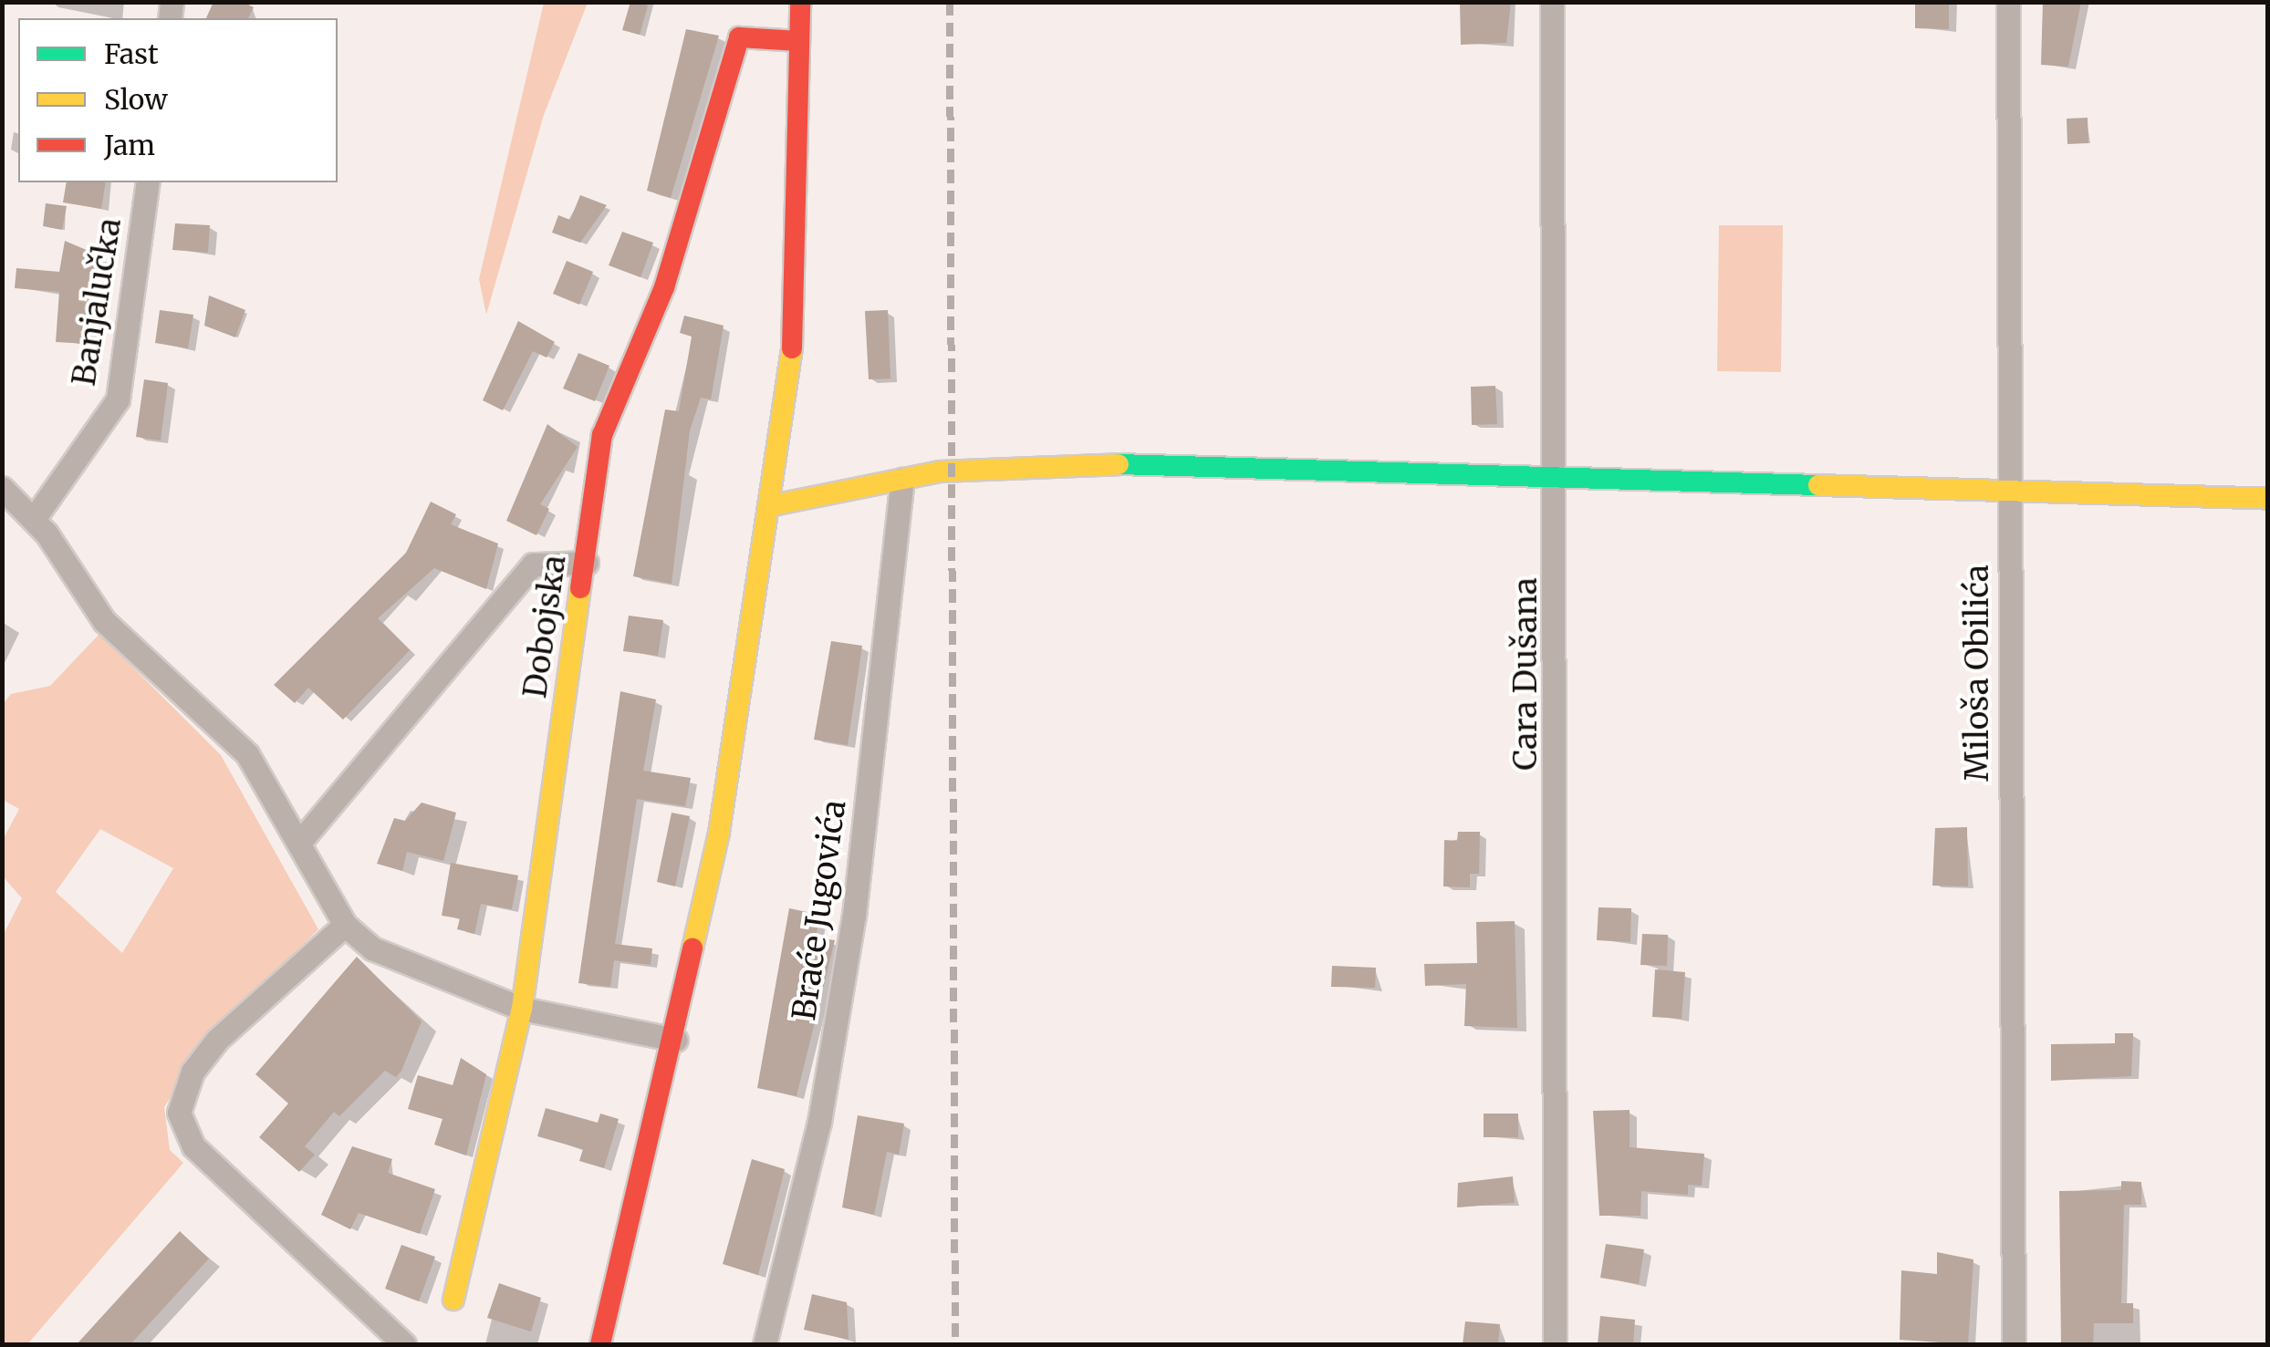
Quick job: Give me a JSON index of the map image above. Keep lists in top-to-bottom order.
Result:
{
  "streets": {
    "street": [
      "Banjalučka",
      "Dobojska",
      "Miloša Obilića",
      "Cara Dušana",
      "Braće Jugovića"
    ]
  },
  "legend": ["Fast", "Slow", "Jam"]
}
